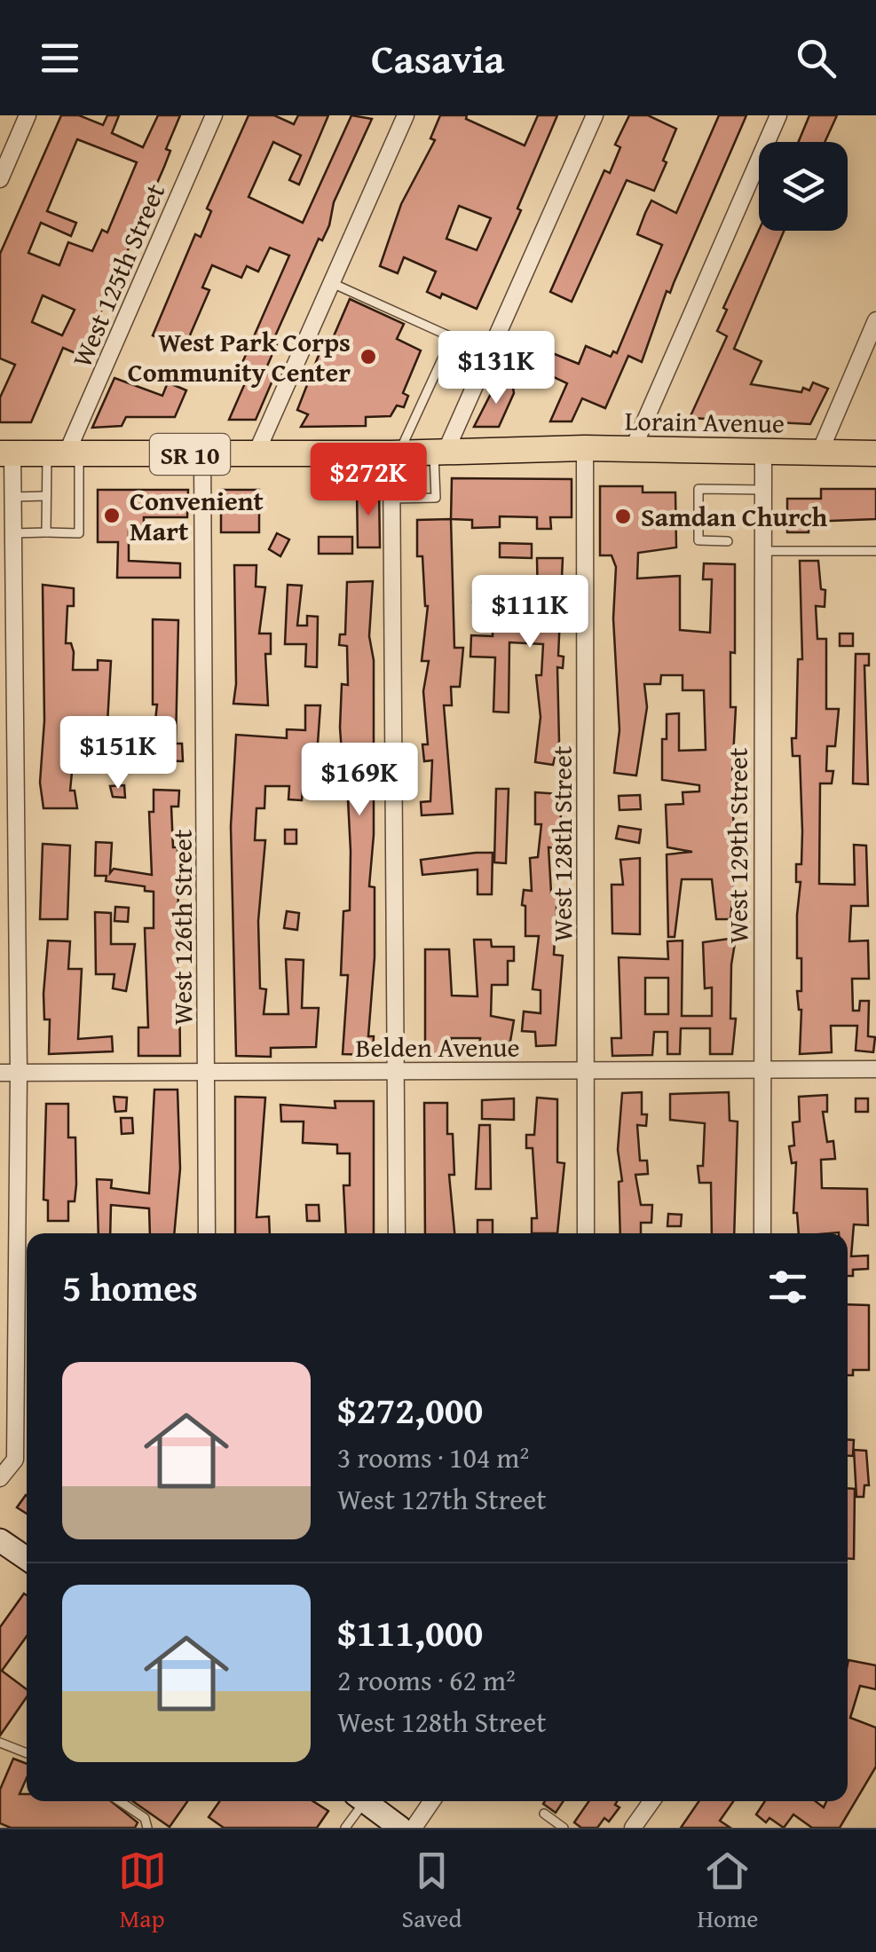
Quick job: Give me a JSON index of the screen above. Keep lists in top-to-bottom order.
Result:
{
  "streets": {
    "main road": ["Lorain Avenue", "SR 10"],
    "street": [
      "West 125th Street",
      "West 128th Street",
      "West 129th Street",
      "West 126th Street",
      "Belden Avenue"
    ]
  },
  "crossings": [
    ["West 125th Street", "Lorain Avenue"],
    ["Lorain Avenue", "West 128th Street"],
    ["Lorain Avenue", "West 129th Street"],
    ["Lorain Avenue", "West 126th Street"],
    ["West 128th Street", "Belden Avenue"],
    ["West 129th Street", "Belden Avenue"],
    ["West 126th Street", "Belden Avenue"]
  ],
  "places": ["West Park Corps Community Center", "Convenient Mart", "Samdan Church"],
  "page": {
    "header": "Casavia",
    "price": [
      "$131K",
      "$272K",
      "$111K",
      "$151K",
      "$169K"
    ],
    "heading": "5 homes",
    "list": [
      {
        "name": "$272,000",
        "note": "3 rooms · 104 m² · West 127th Street"
      },
      {
        "name": "$111,000",
        "note": "2 rooms · 62 m² · West 128th Street"
      }
    ],
    "tabs": ["Map", "Saved", "Home"]
  }
}
